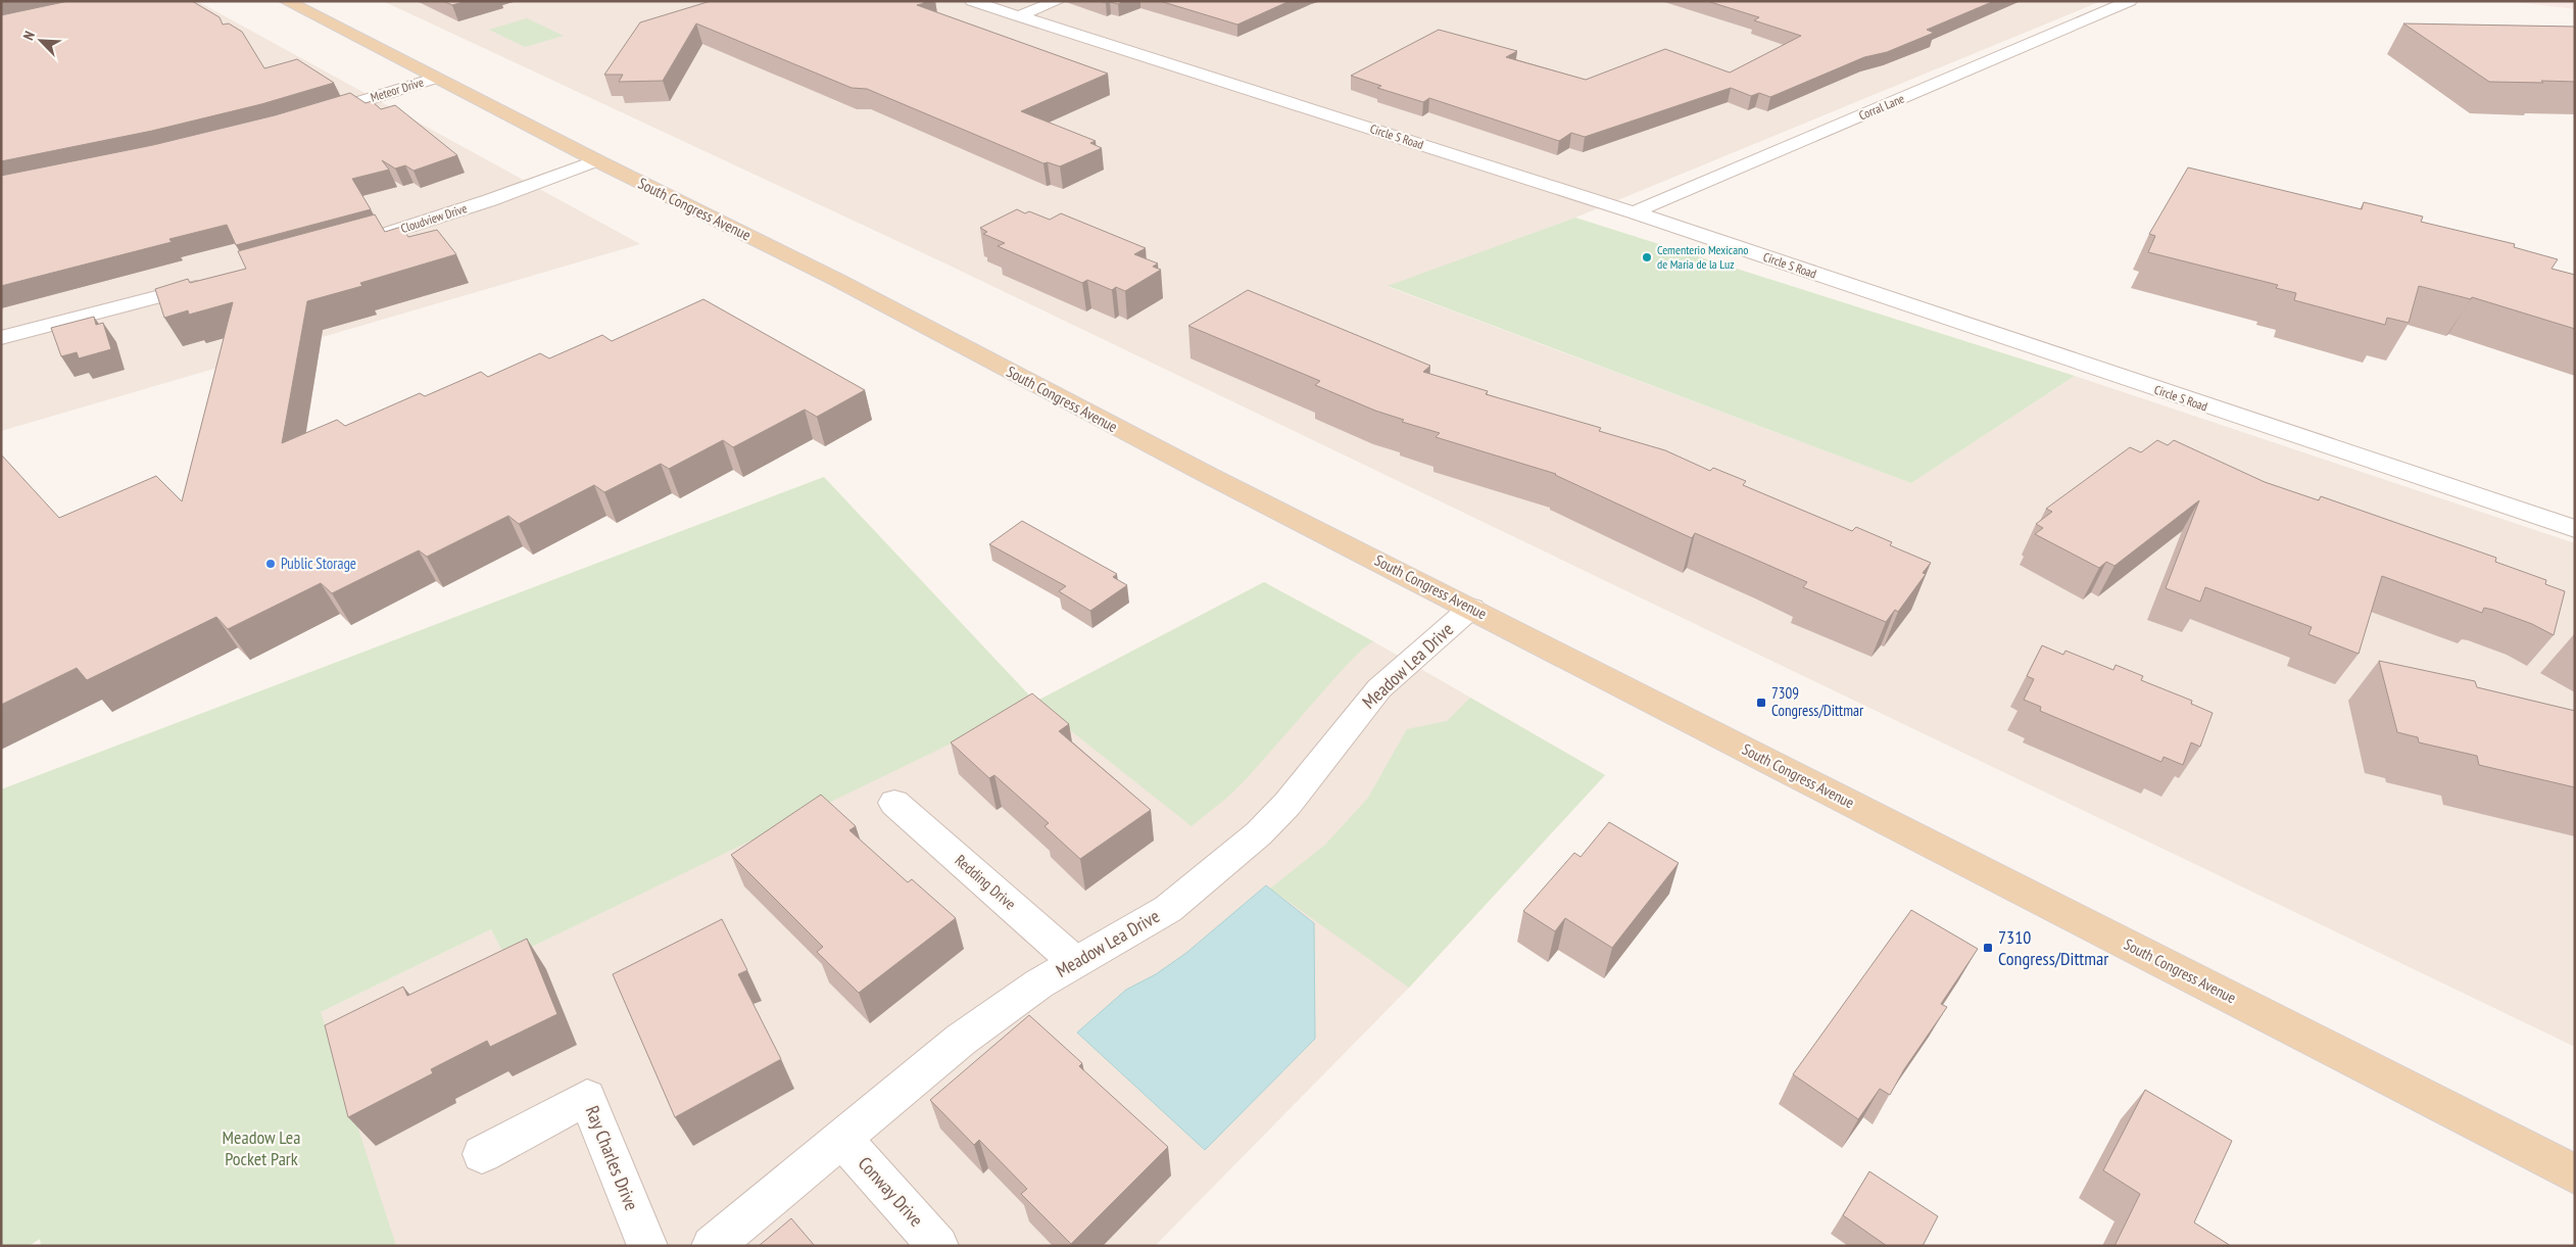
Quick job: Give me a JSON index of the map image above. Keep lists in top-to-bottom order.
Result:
{
  "streets": {
    "main road": ["South Congress Avenue"],
    "street": [
      "Meteor Drive",
      "Corral Lane",
      "Circle S Road",
      "Cloudview Drive",
      "Meadow Lea Drive",
      "Redding Drive",
      "Ray Charles Drive",
      "Conway Drive"
    ]
  },
  "crossings": [
    ["Meteor Drive", "South Congress Avenue"],
    ["Corral Lane", "Circle S Road"],
    ["South Congress Avenue", "Cloudview Drive"],
    ["South Congress Avenue", "Meadow Lea Drive"],
    ["Meadow Lea Drive", "Redding Drive"],
    ["Meadow Lea Drive", "Conway Drive"]
  ],
  "parks": ["Meadow Lea Pocket Park"],
  "places": {
    "other": ["Cementerio Mexicano de Maria de la Luz", "Public Storage"],
    "transit": ["7309 Congress/Dittmar", "7310 Congress/Dittmar"]
  },
  "north": "top left"
}
